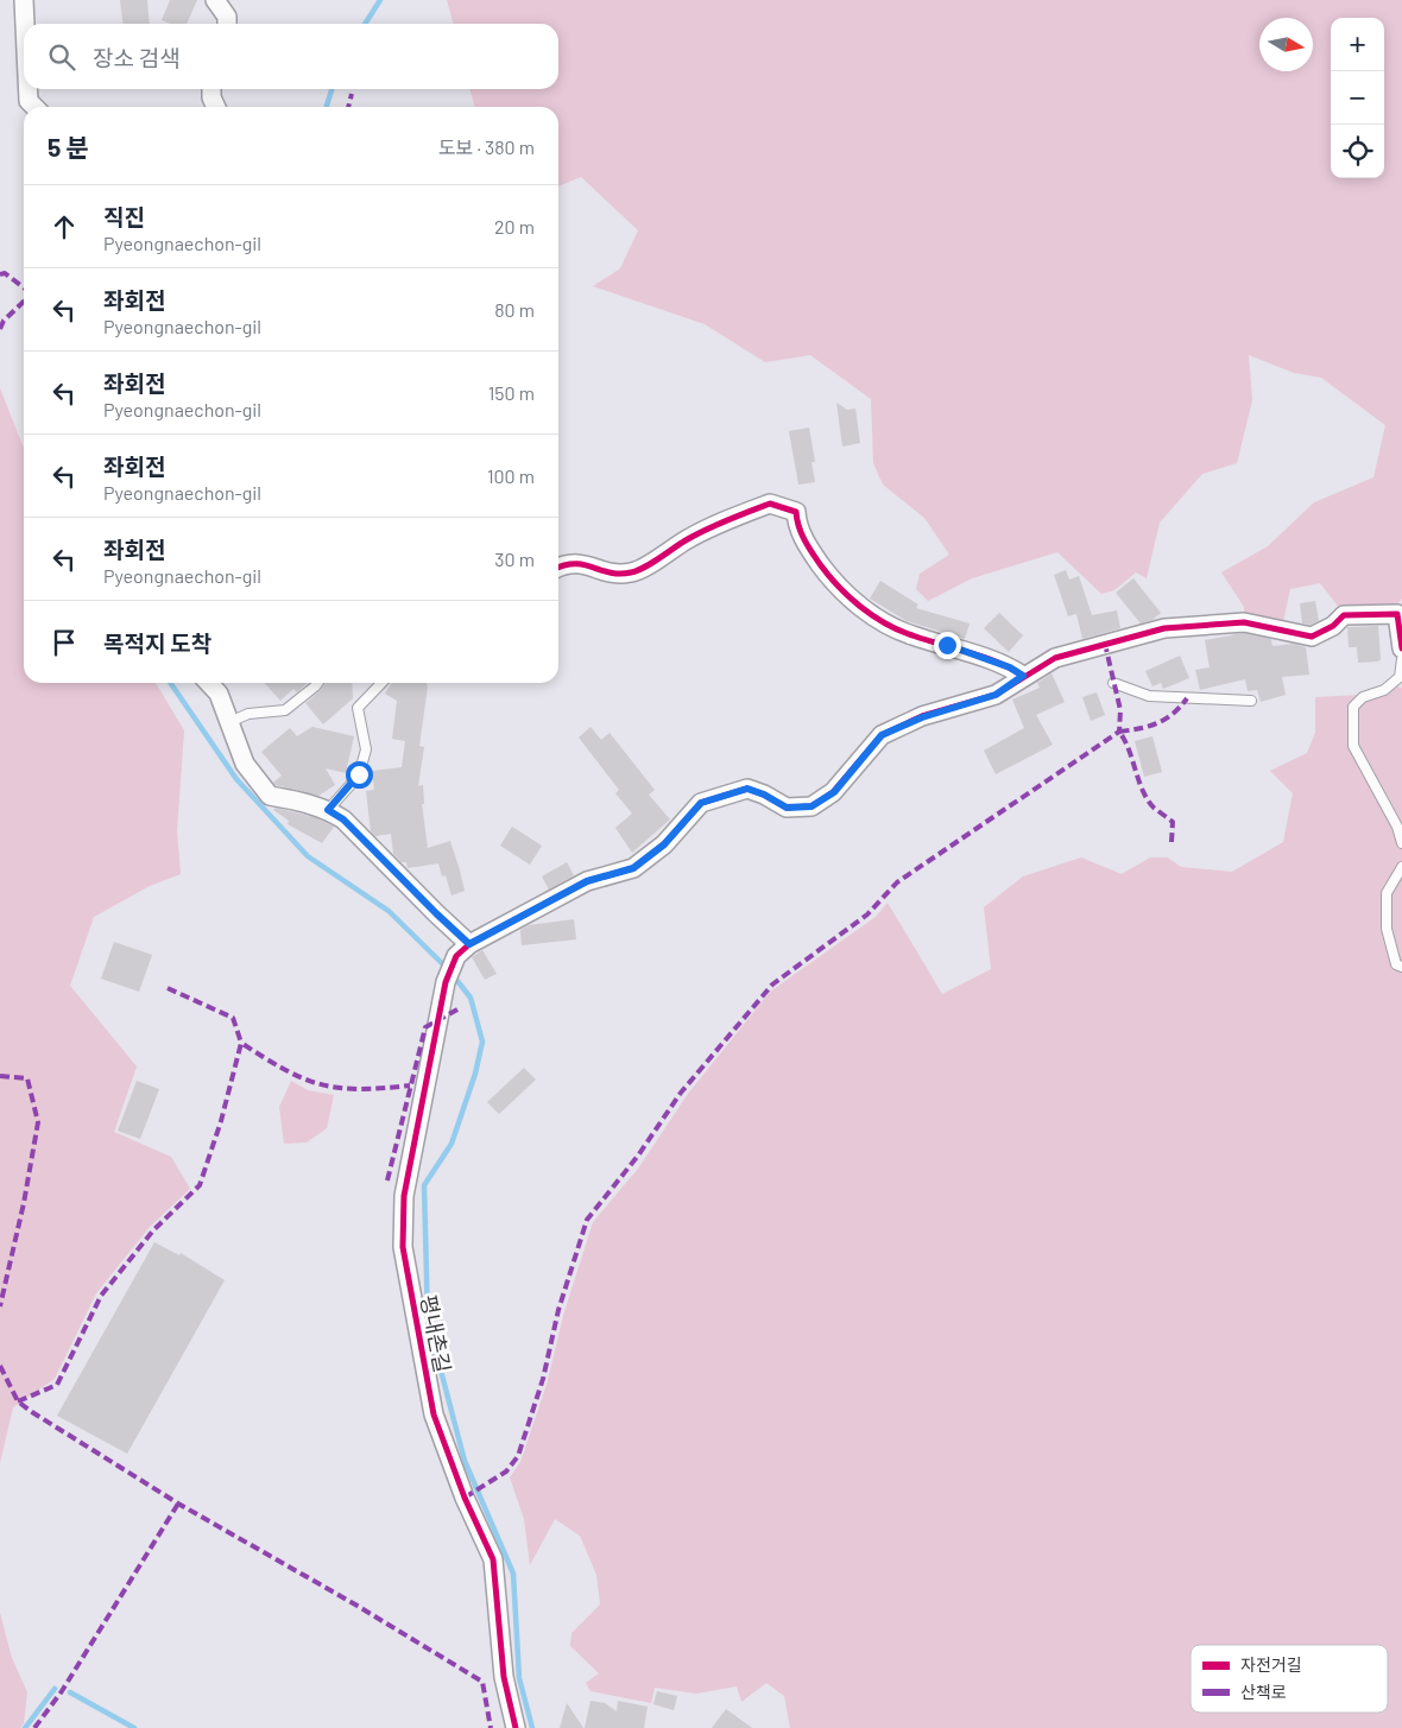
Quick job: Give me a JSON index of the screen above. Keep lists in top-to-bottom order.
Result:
{
  "streets": {
    "street": ["평내촌길"]
  },
  "legend": ["자전거길", "산책로"],
  "north": "right",
  "page": {
    "map_buttons": ["+", "−"],
    "search": "장소 검색",
    "heading": ["5 분", "도보 · 380 m"],
    "list": [
      ["직진", "Pyeongnaechon-gil", "20 m"],
      ["좌회전", "Pyeongnaechon-gil", "80 m"],
      ["좌회전", "Pyeongnaechon-gil", "150 m"],
      ["좌회전", "Pyeongnaechon-gil", "100 m"],
      ["좌회전", "Pyeongnaechon-gil", "30 m"],
      "목적지 도착"
    ]
  }
}
